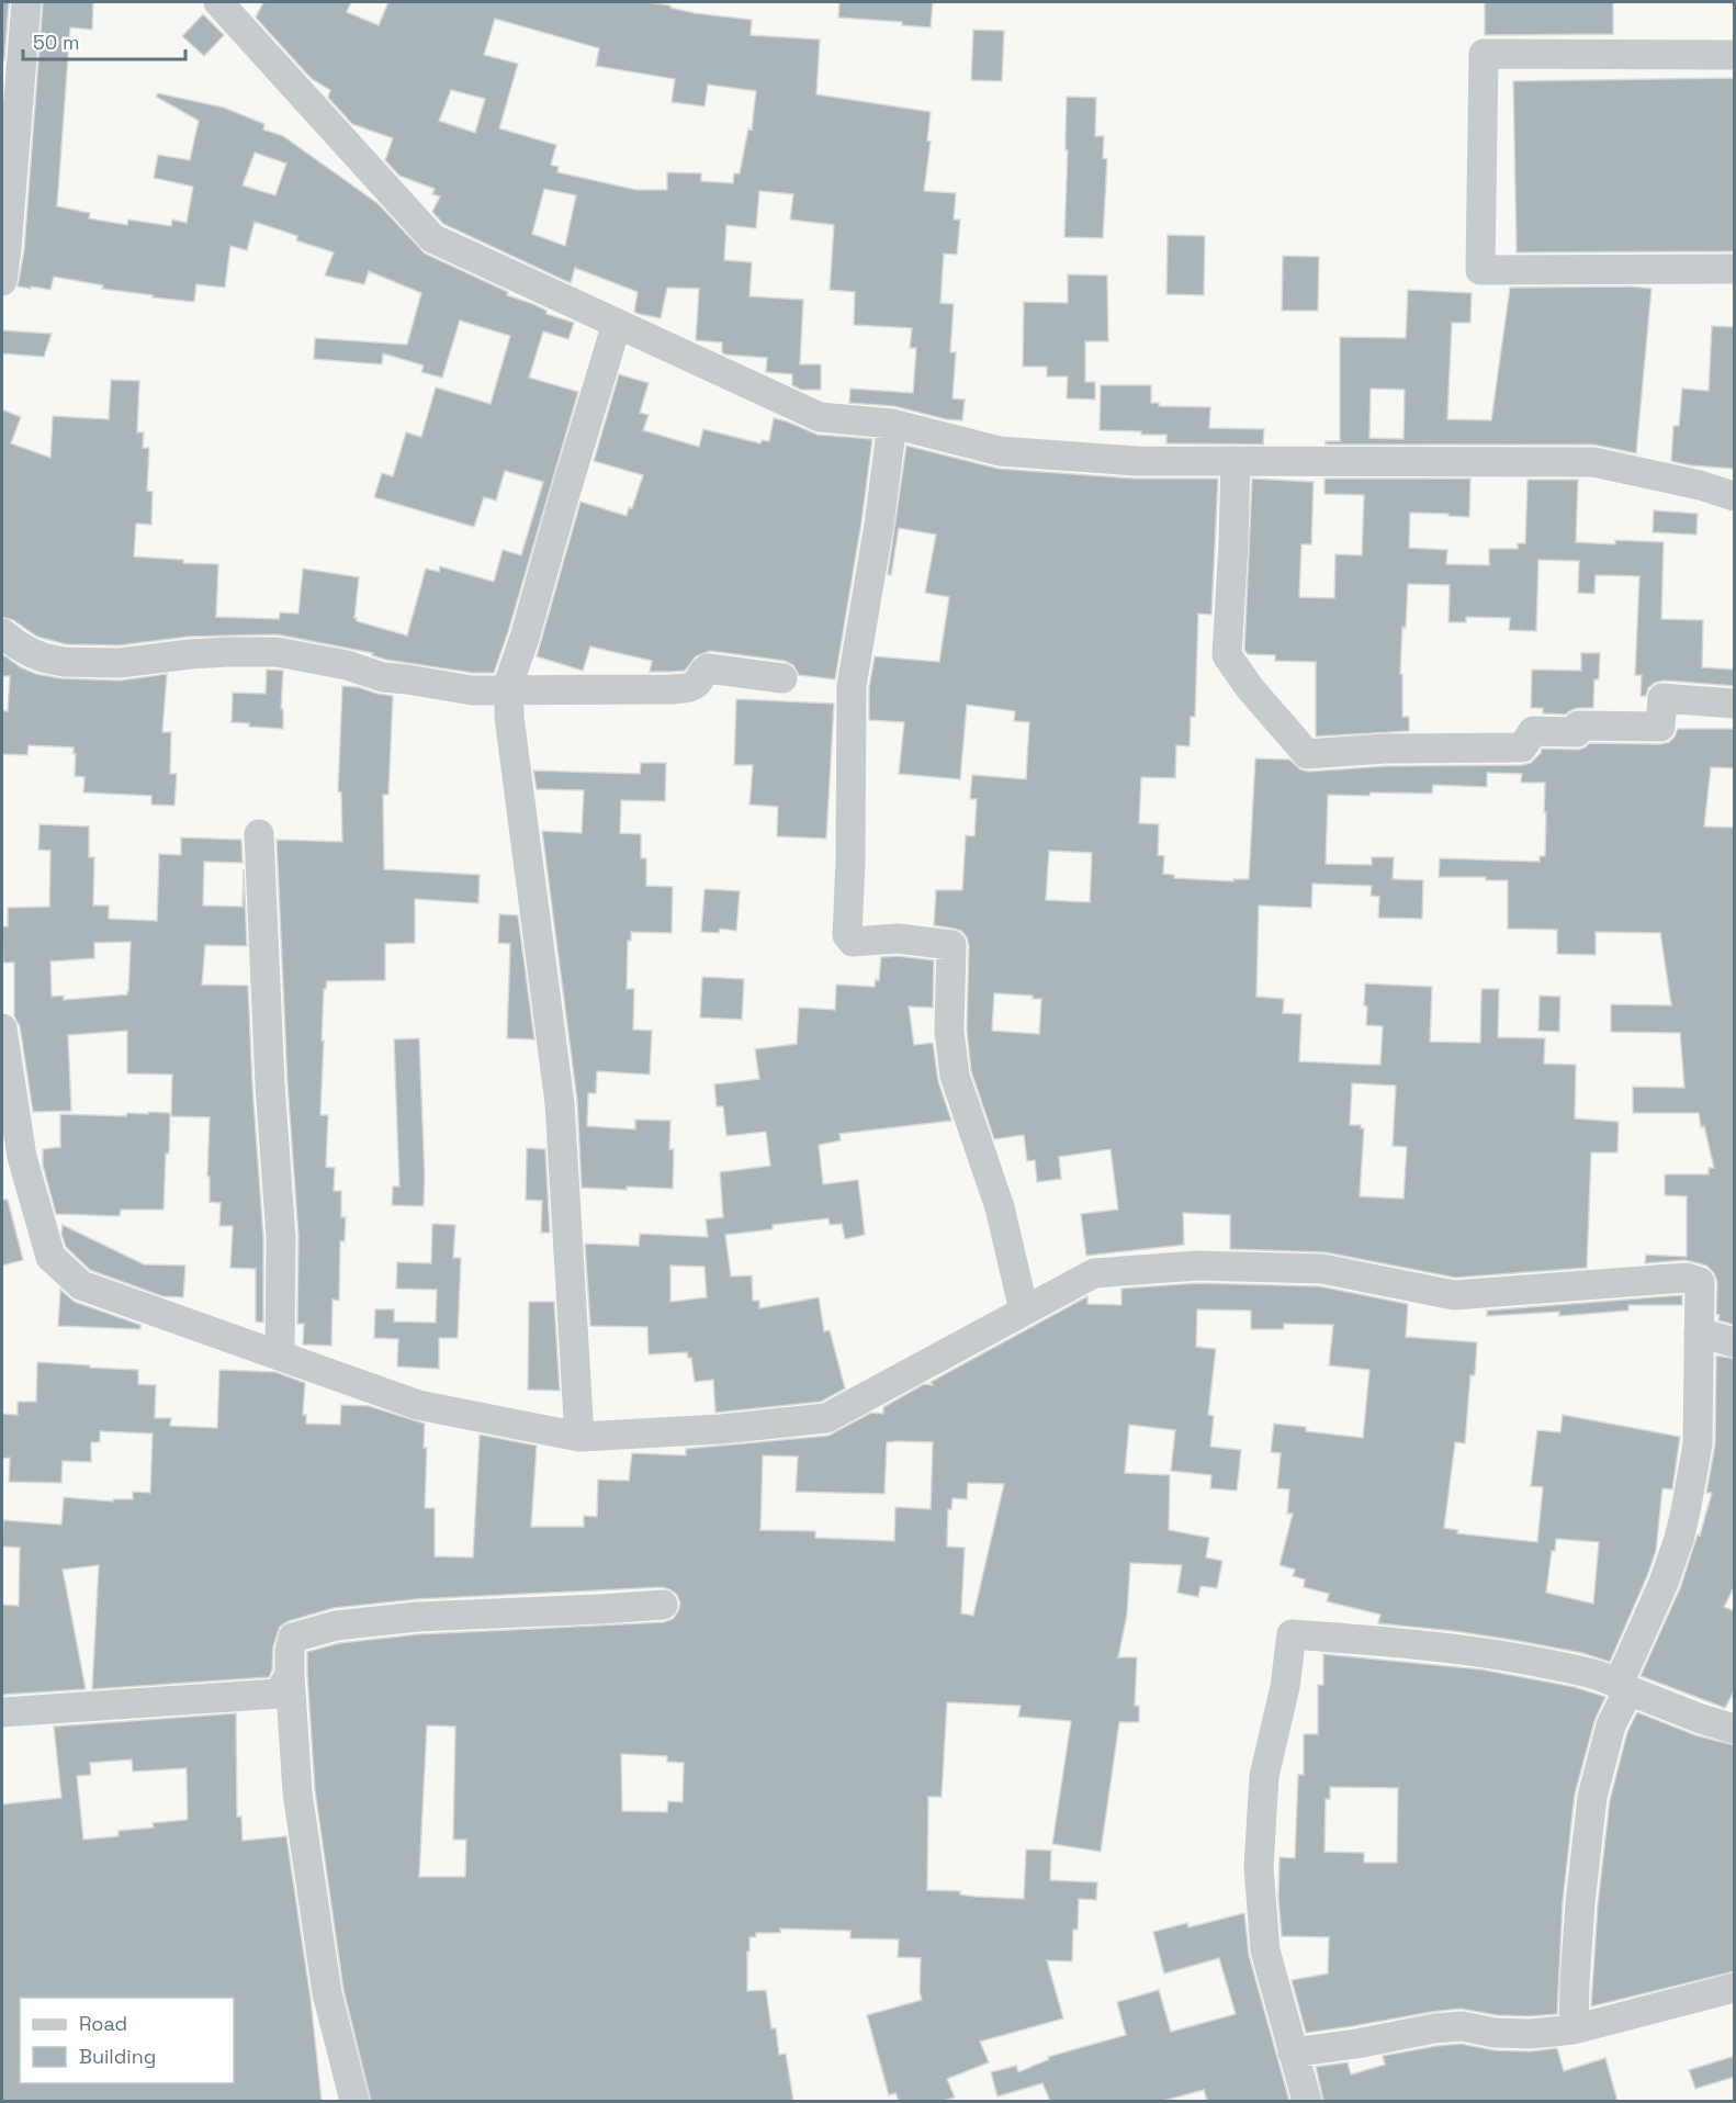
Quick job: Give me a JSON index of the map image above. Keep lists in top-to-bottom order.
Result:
{
  "legend": ["Road", "Building"],
  "scale_bar": "50 m"
}
